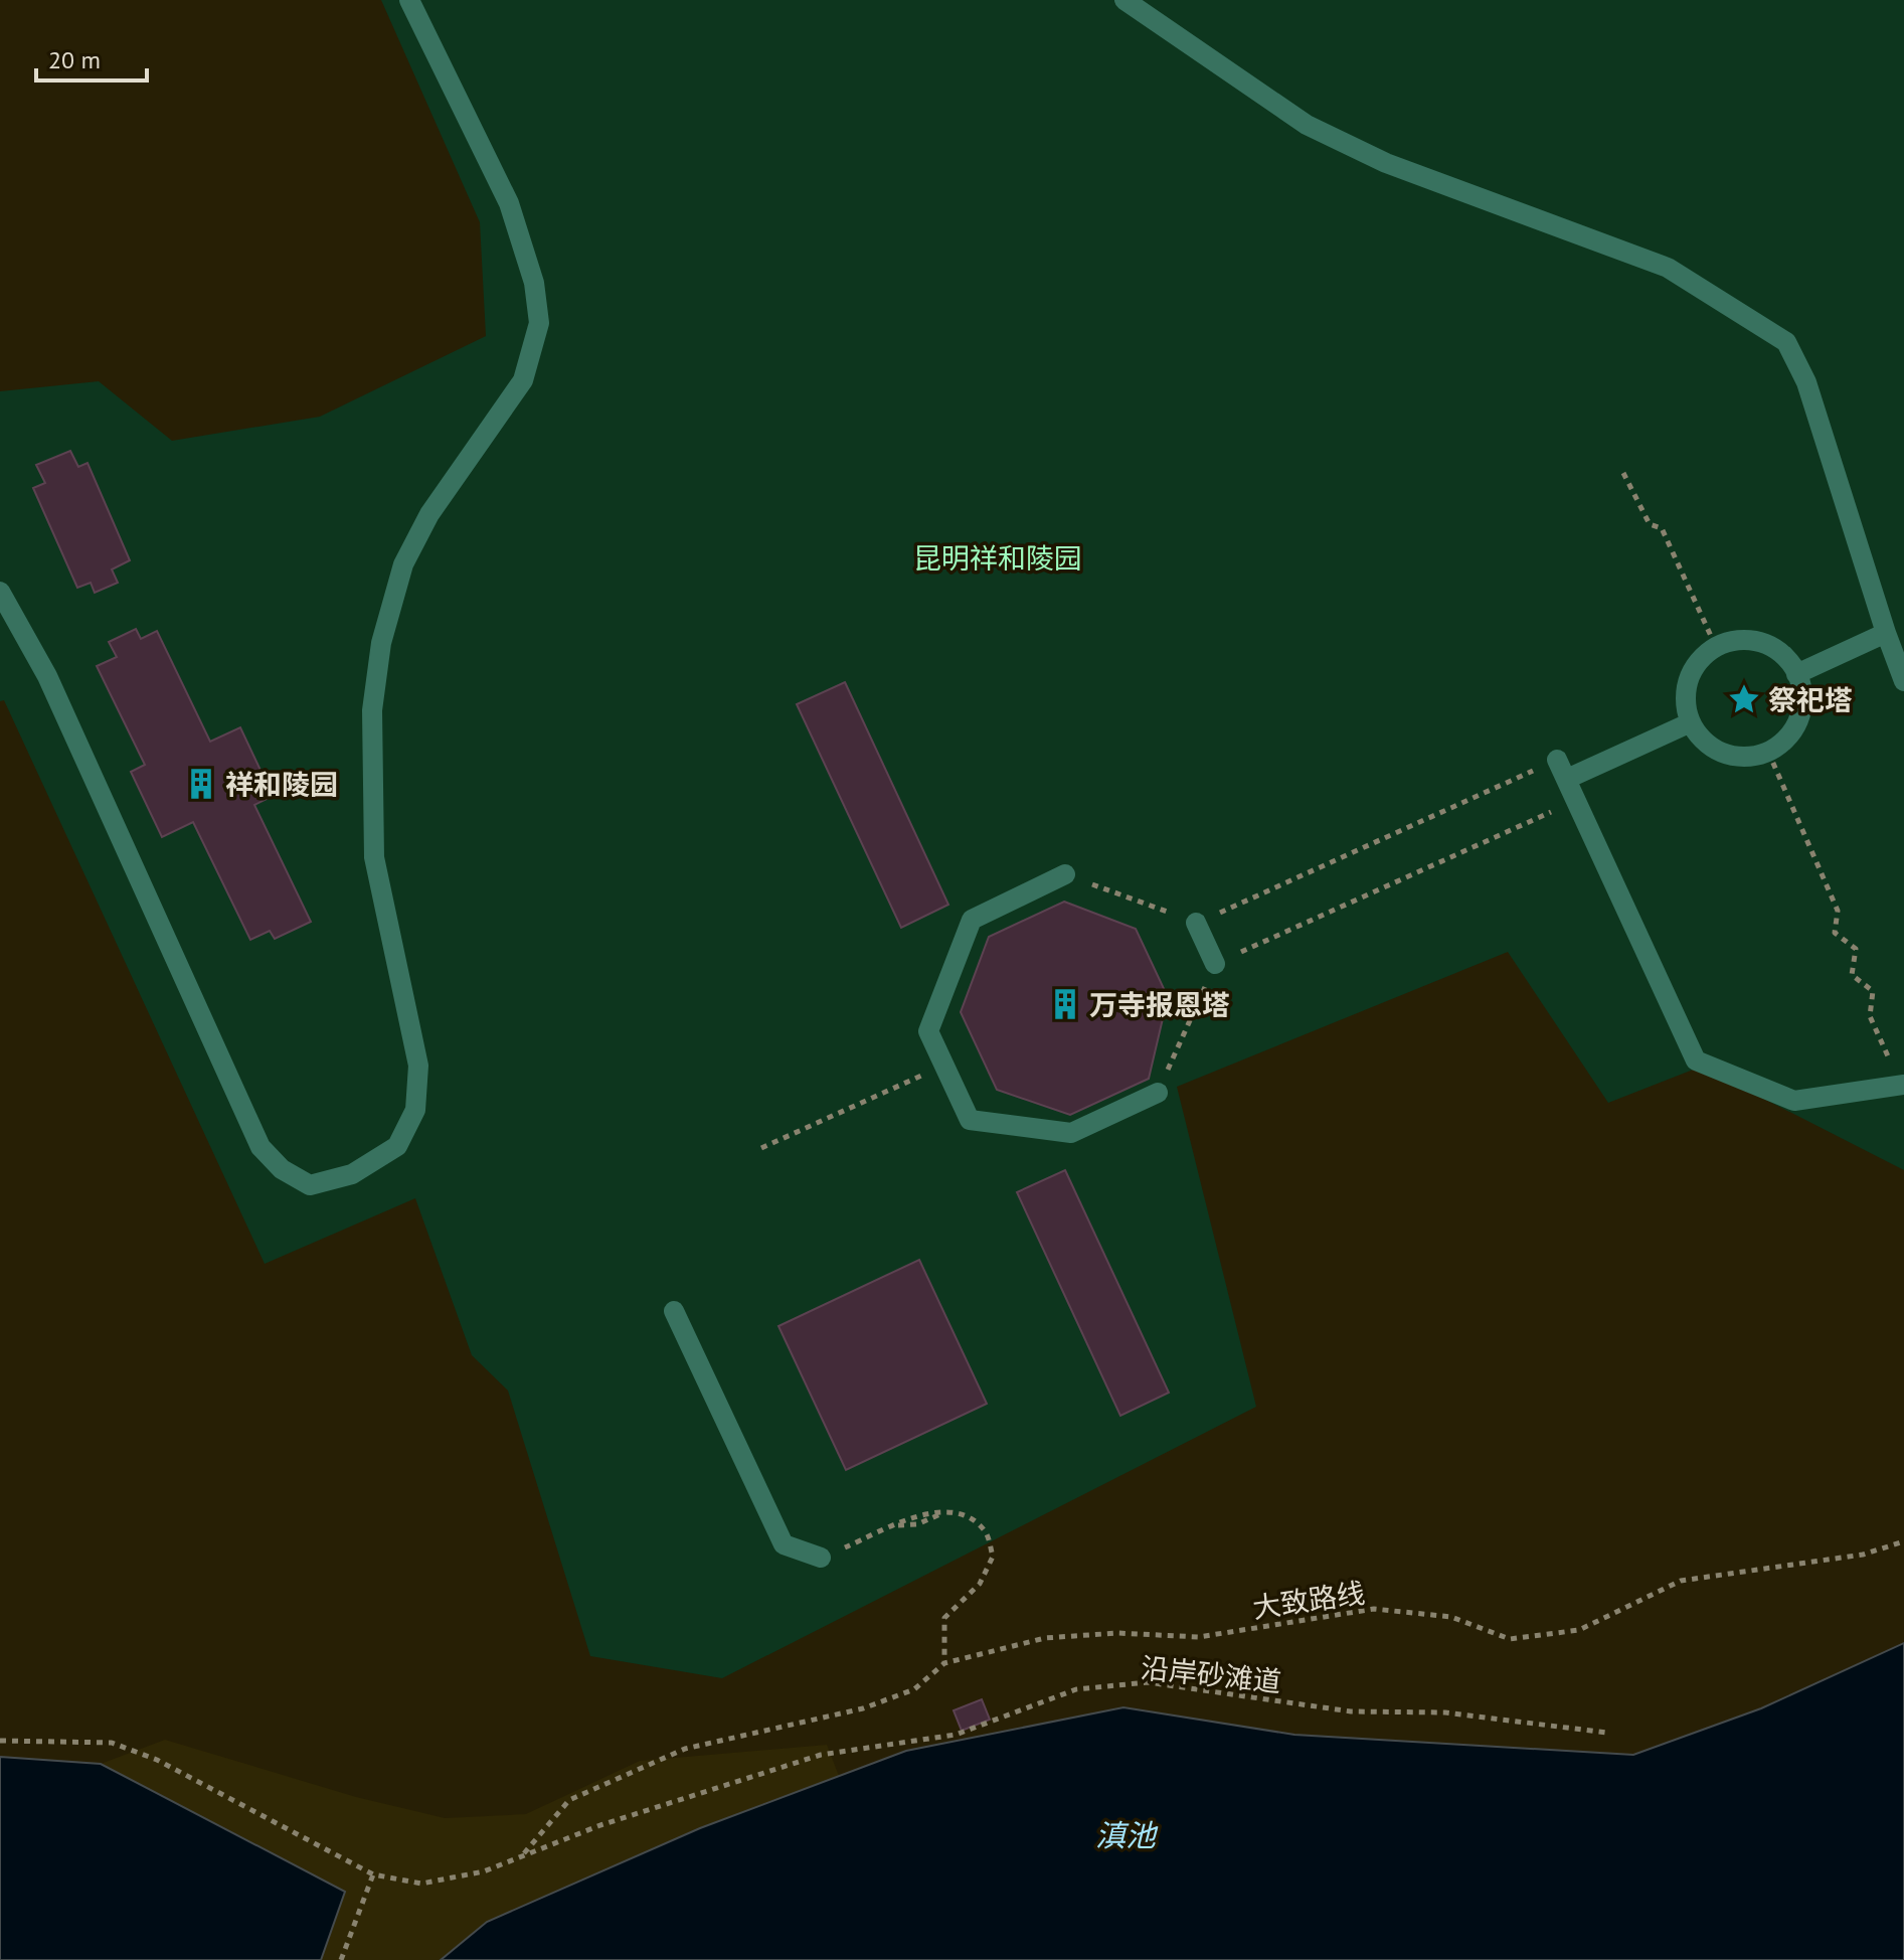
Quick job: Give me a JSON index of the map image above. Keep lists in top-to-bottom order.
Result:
{
  "streets": {
    "path": ["大致路线", "沿岸砂滩道"]
  },
  "water": ["滇池"],
  "parks": ["昆明祥和陵园"],
  "places": {
    "place": ["祭祀塔"],
    "building": ["祥和陵园", "万寺报恩塔"]
  },
  "scale_bar": "20 m"
}
